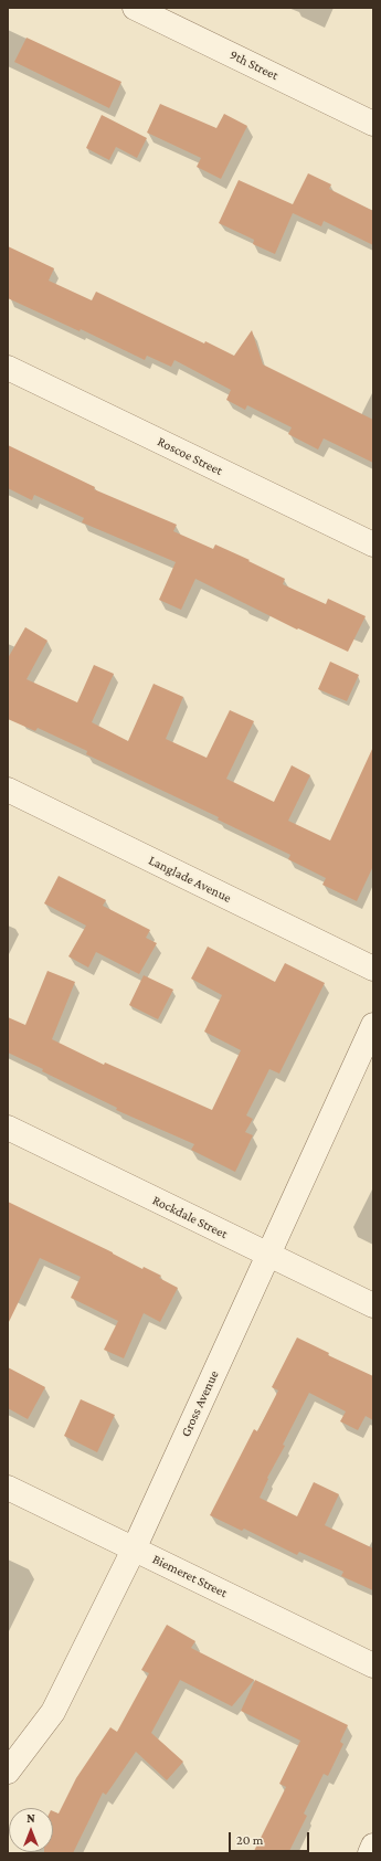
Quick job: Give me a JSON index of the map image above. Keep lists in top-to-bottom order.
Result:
{
  "streets": {
    "street": [
      "9th Street",
      "Roscoe Street",
      "Langlade Avenue",
      "Rockdale Street",
      "Gross Avenue",
      "Biemeret Street"
    ]
  },
  "crossings": [
    ["Rockdale Street", "Gross Avenue"],
    ["Gross Avenue", "Biemeret Street"]
  ],
  "scale_bar": "20 m",
  "north": "top"
}
